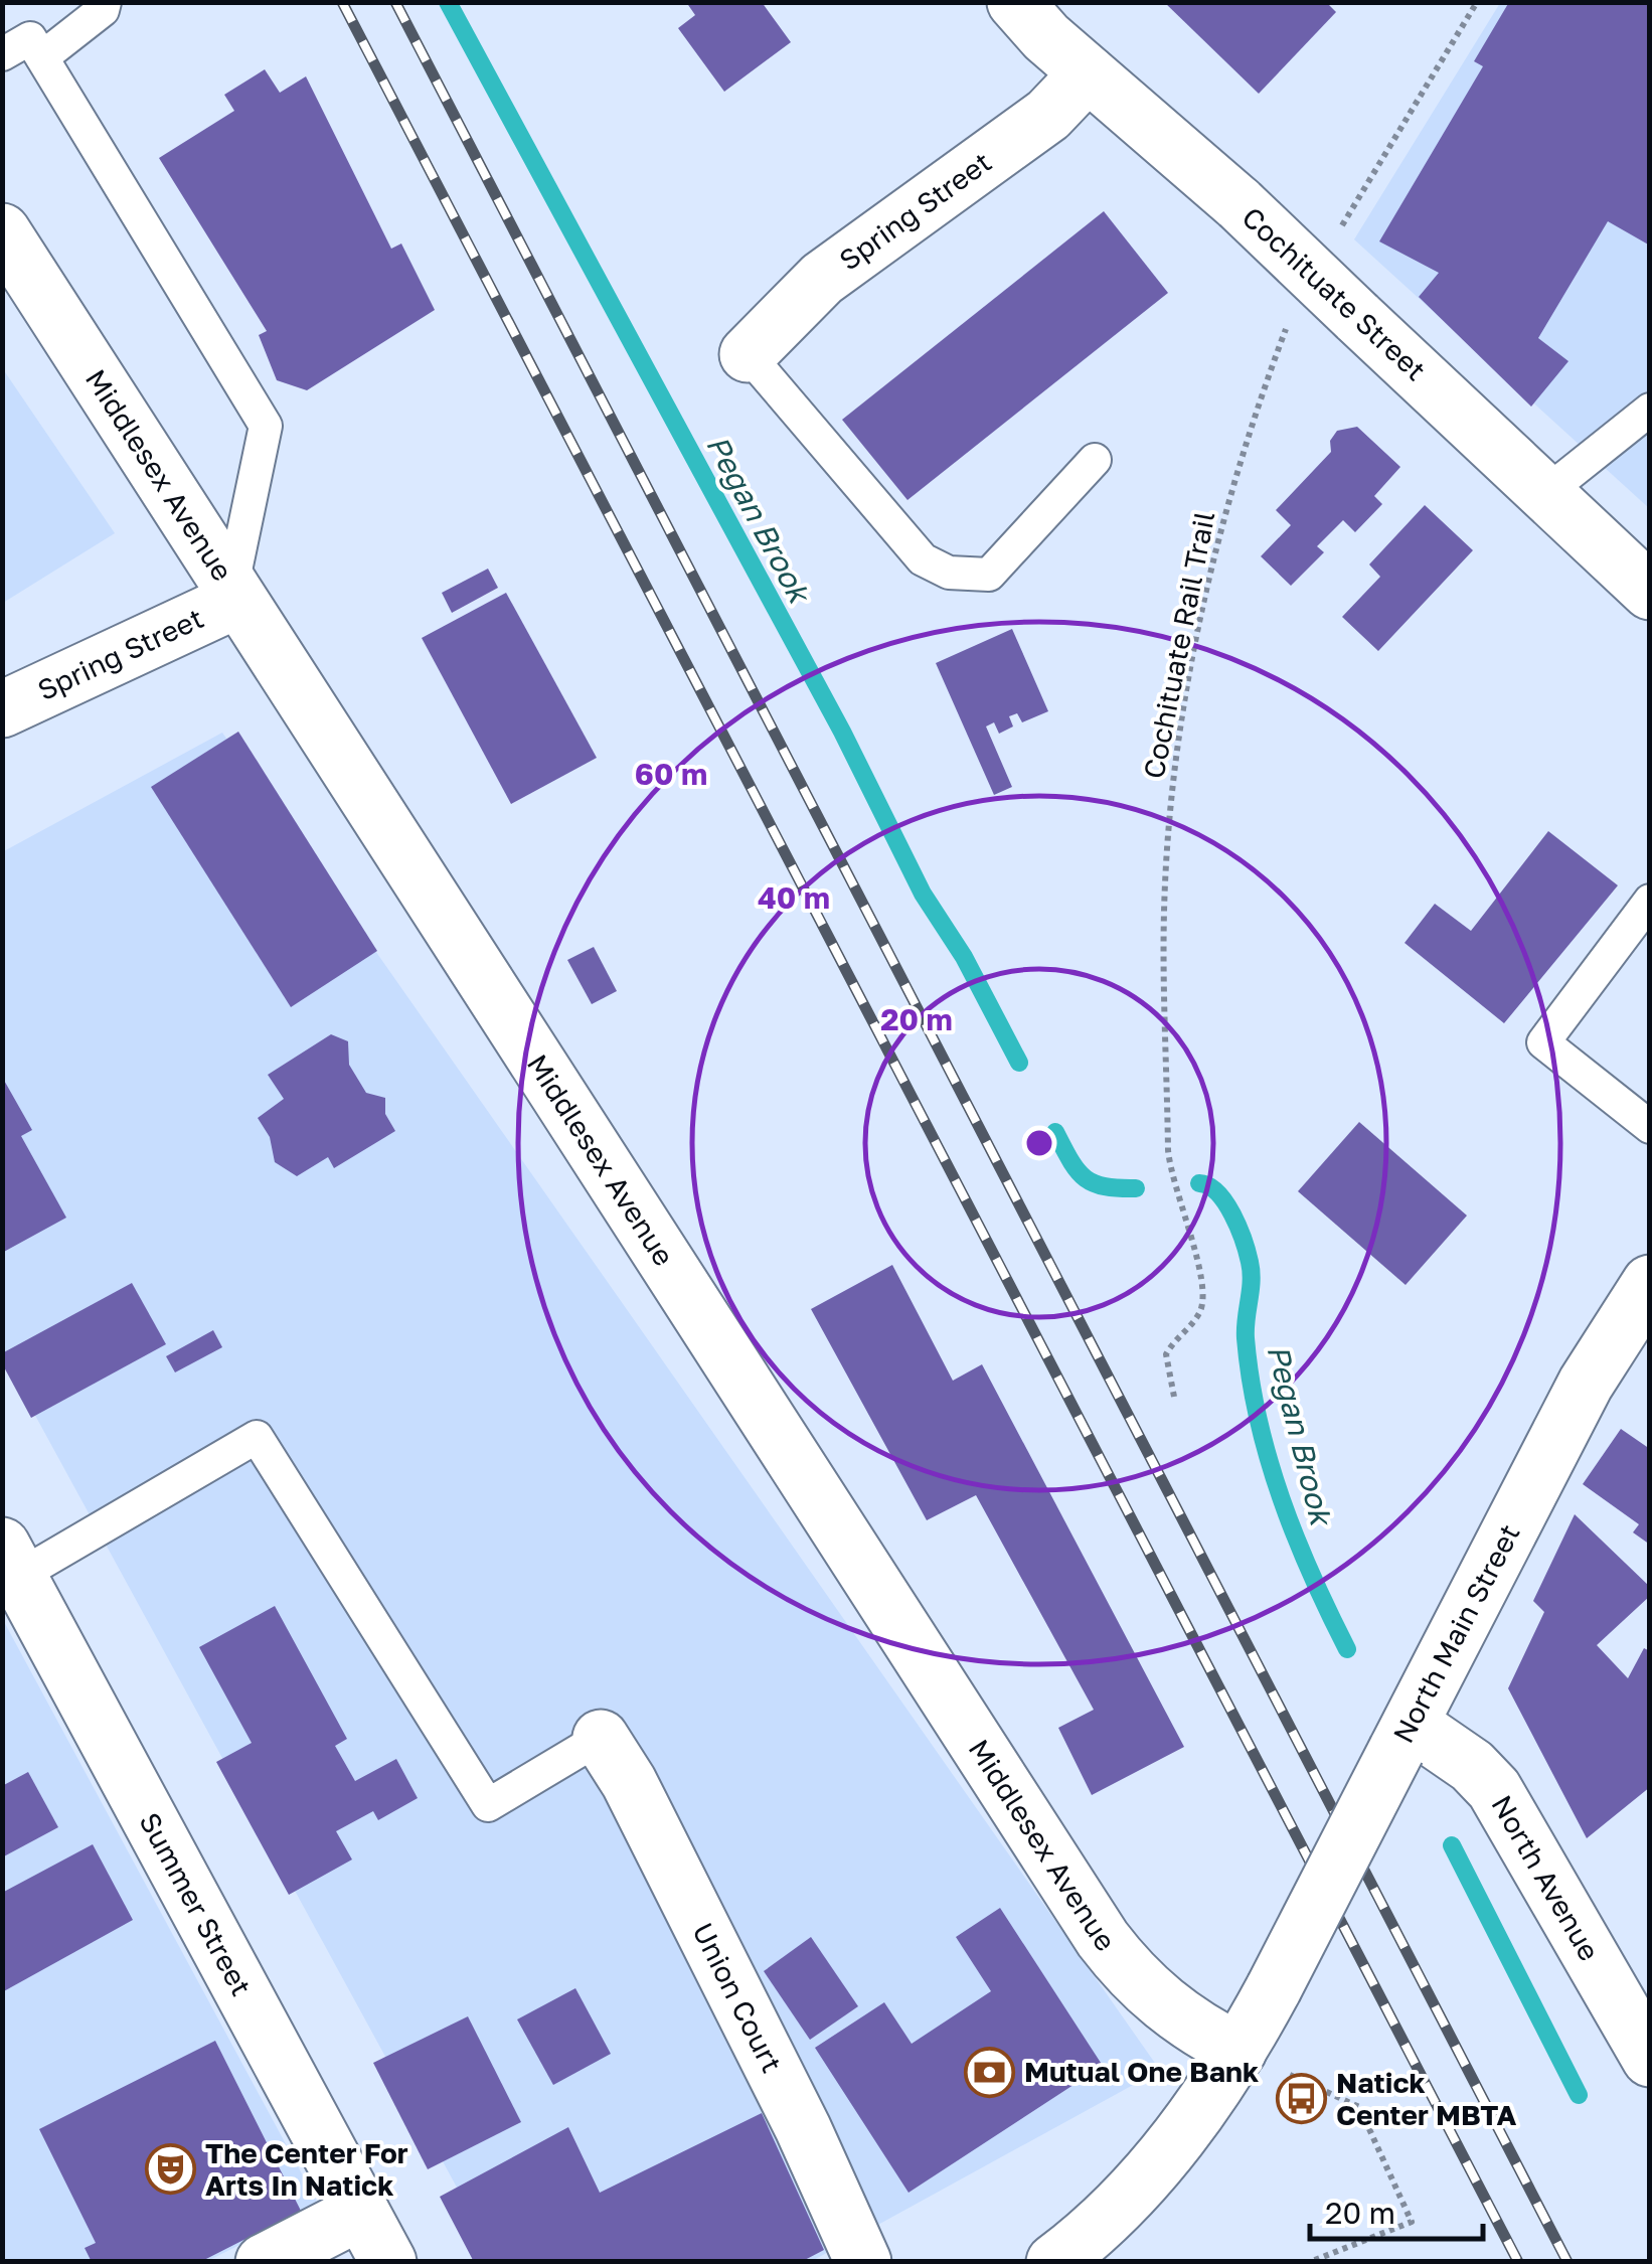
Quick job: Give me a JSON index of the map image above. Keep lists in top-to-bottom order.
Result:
{
  "streets": {
    "street": [
      "Spring Street",
      "Cochituate Street",
      "Middlesex Avenue",
      "North Main Street",
      "North Avenue",
      "Summer Street",
      "Union Court"
    ],
    "path": ["Cochituate Rail Trail"]
  },
  "crossings": [
    ["Spring Street", "Cochituate Street"],
    ["Spring Street", "Middlesex Avenue"],
    ["Middlesex Avenue", "North Main Street"],
    ["North Main Street", "North Avenue"]
  ],
  "water": ["Pegan Brook"],
  "places": {
    "bank": ["Mutual One Bank"],
    "bus stop": ["Natick Center MBTA"],
    "theatre": ["The Center For Arts In Natick"]
  },
  "scale_bar": "20 m",
  "rings": ["60 m", "40 m", "20 m"]
}
